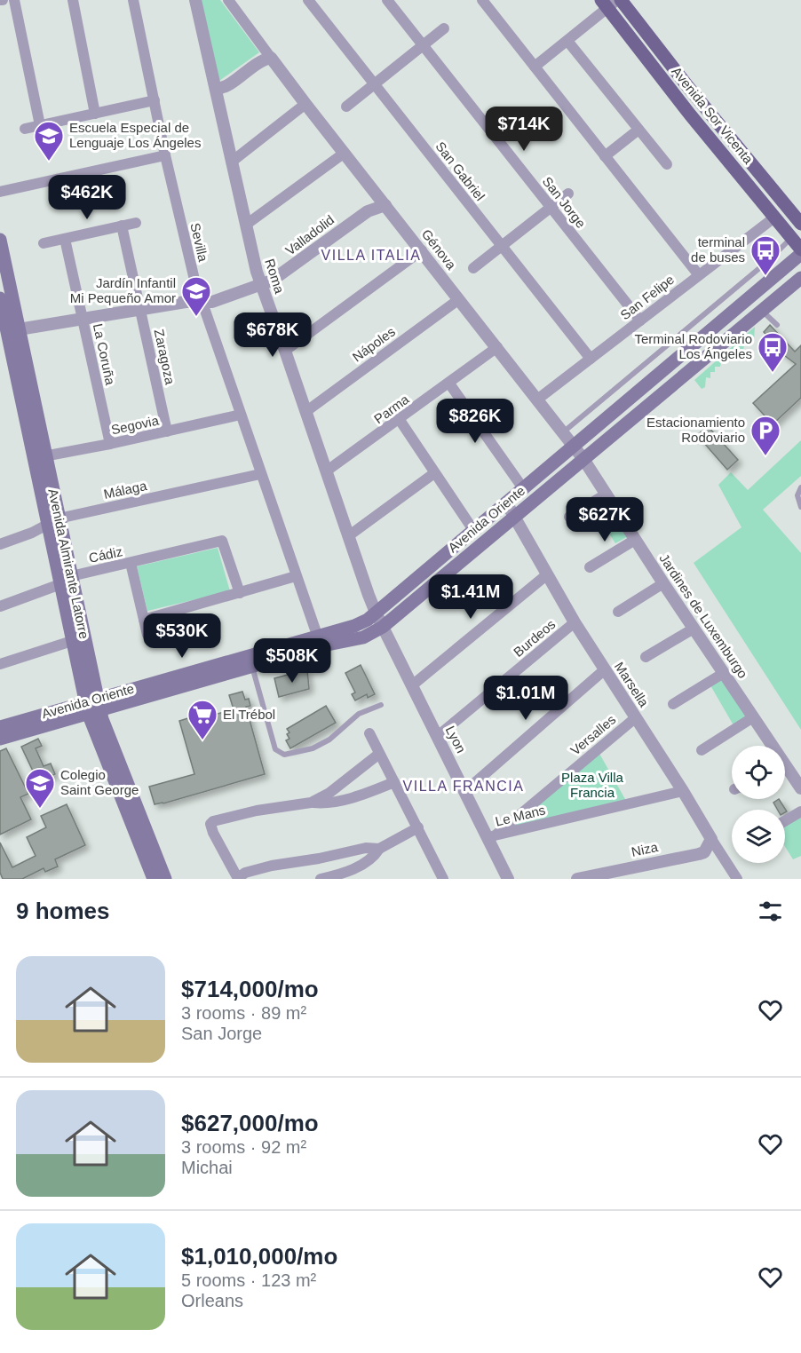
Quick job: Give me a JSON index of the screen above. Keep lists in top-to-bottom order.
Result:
{
  "streets": {
    "main road": ["Avenida Sor Vicenta", "Avenida Oriente", "Avenida Almirante Latorre"],
    "street": [
      "San Gabriel",
      "San Jorge",
      "Valladolid",
      "Sevilla",
      "Génova",
      "Roma",
      "San Felipe",
      "Nápoles",
      "La Coruña",
      "Zaragoza",
      "Parma",
      "Segovia",
      "Málaga",
      "Cádiz",
      "Jardines de Luxemburgo",
      "Burdeos",
      "Marsella",
      "Versalles",
      "Lyon",
      "Le Mans",
      "Niza"
    ]
  },
  "crossings": [
    ["Avenida Sor Vicenta", "San Felipe"],
    ["Avenida Sor Vicenta", "Avenida Oriente"],
    ["San Gabriel", "San Felipe"],
    ["San Jorge", "San Felipe"],
    ["Valladolid", "Sevilla"],
    ["Valladolid", "Génova"],
    ["Valladolid", "Roma"],
    ["Valladolid", "La Coruña"],
    ["Valladolid", "Zaragoza"],
    ["Valladolid", "Avenida Almirante Latorre"],
    ["Sevilla", "Segovia"],
    ["Sevilla", "Málaga"],
    ["Sevilla", "Avenida Oriente"],
    ["Génova", "San Felipe"],
    ["Génova", "Nápoles"],
    ["Génova", "Parma"],
    ["Génova", "Avenida Oriente"],
    ["Génova", "Jardines de Luxemburgo"],
    ["Roma", "Nápoles"],
    ["Roma", "Parma"],
    ["Roma", "Avenida Oriente"],
    ["Roma", "Lyon"],
    ["La Coruña", "Segovia"],
    ["Zaragoza", "Segovia"],
    ["Segovia", "Avenida Almirante Latorre"],
    ["Málaga", "Avenida Almirante Latorre"],
    ["Avenida Oriente", "Avenida Almirante Latorre"],
    ["Avenida Oriente", "Jardines de Luxemburgo"],
    ["Avenida Oriente", "Marsella"],
    ["Avenida Oriente", "Lyon"],
    ["Cádiz", "Avenida Almirante Latorre"],
    ["Burdeos", "Marsella"],
    ["Burdeos", "Lyon"],
    ["Marsella", "Versalles"],
    ["Marsella", "Le Mans"],
    ["Marsella", "Niza"],
    ["Versalles", "Lyon"],
    ["Versalles", "Le Mans"],
    ["Lyon", "Le Mans"]
  ],
  "districts": ["VILLA ITALIA", "VILLA FRANCIA"],
  "parks": ["Plaza Villa Francia"],
  "places": {
    "school or university": ["Escuela Especial de Lenguaje Los Ángeles", "Jardín Infantil Mi Pequeño Amor", "Colegio Saint George"],
    "bus stop": ["terminal de buses", "Terminal Rodoviario Los Ángeles"],
    "parking": ["Estacionamiento Rodoviario"],
    "supermarket": ["El Trébol"]
  },
  "page": {
    "price": [
      "$714K",
      "$462K",
      "$678K",
      "$826K",
      "$627K",
      "$1.41M",
      "$530K",
      "$508K",
      "$1.01M"
    ],
    "heading": "9 homes",
    "list": [
      {
        "name": "$714,000/mo",
        "note": "3 rooms · 89 m² · San Jorge"
      },
      {
        "name": "$627,000/mo",
        "note": "3 rooms · 92 m² · Michai"
      },
      {
        "name": "$1,010,000/mo",
        "note": "5 rooms · 123 m² · Orleans"
      }
    ]
  }
}
